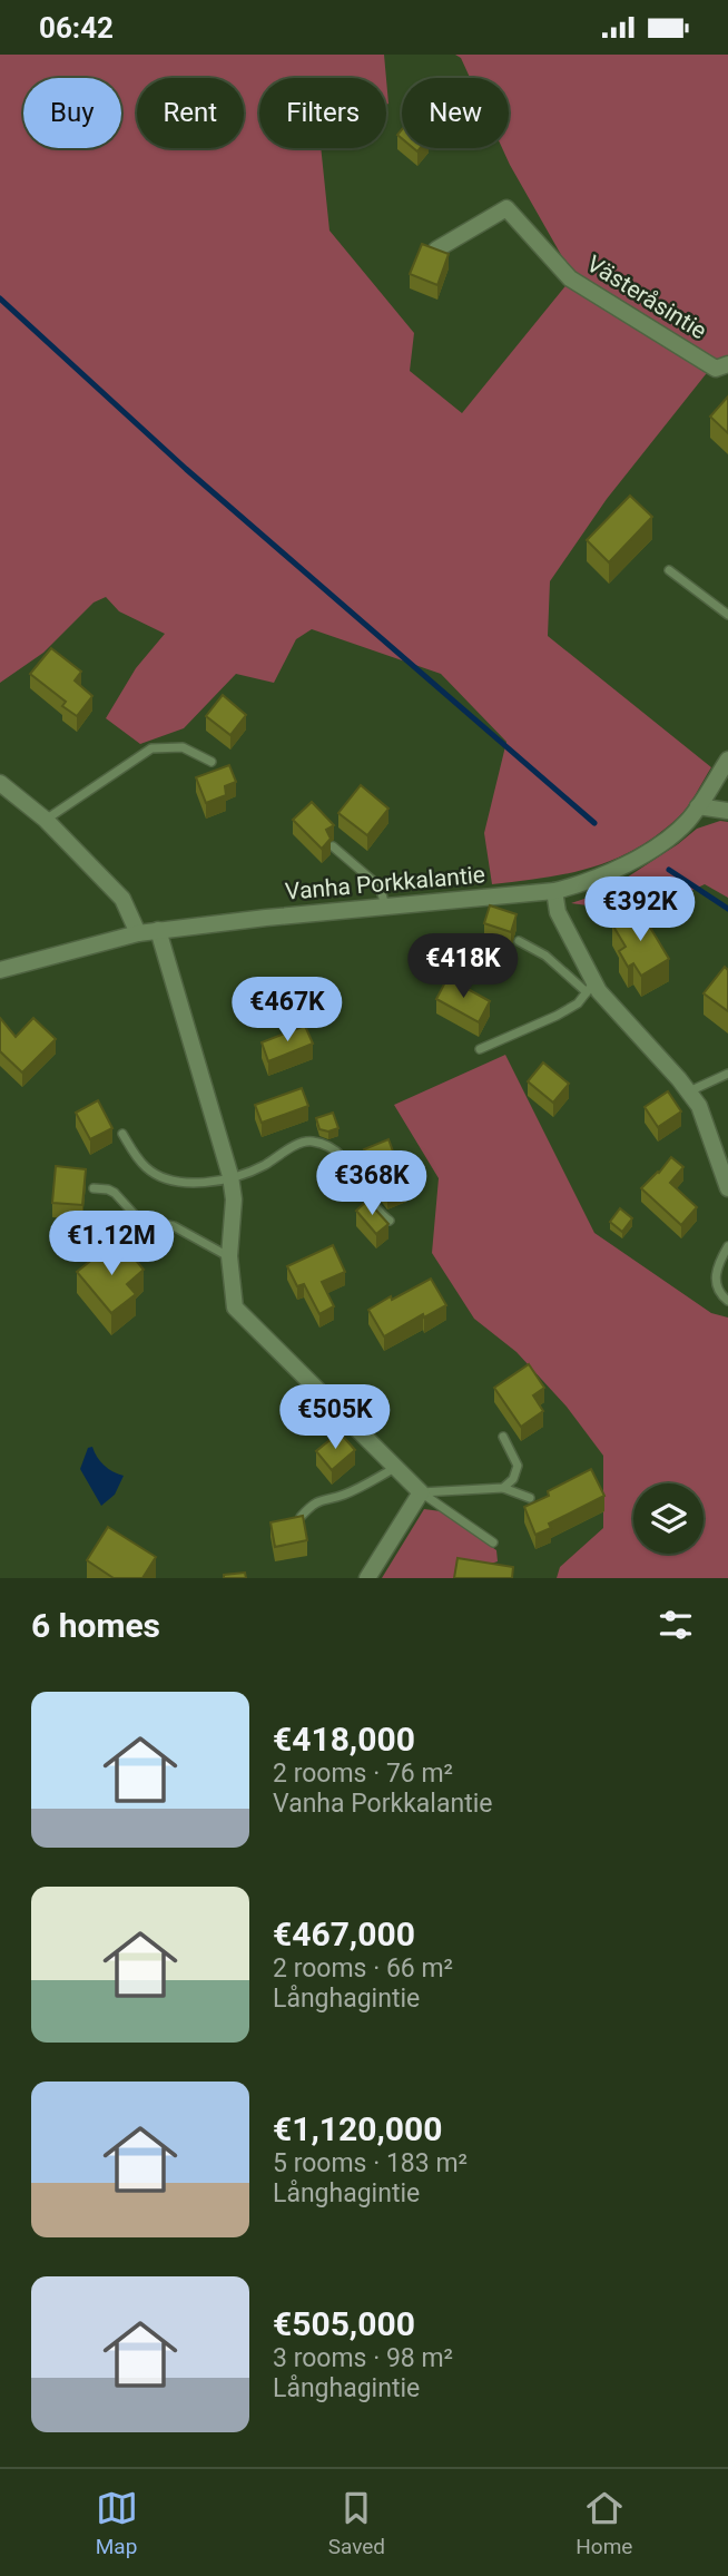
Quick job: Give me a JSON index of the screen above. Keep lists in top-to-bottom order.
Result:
{
  "streets": {
    "street": ["Västeråsintie", "Vanha Porkkalantie"]
  },
  "page": {
    "status": "06:42",
    "chip": [
      "Buy",
      "Rent",
      "Filters",
      "New"
    ],
    "price": [
      "€392K",
      "€418K",
      "€467K",
      "€368K",
      "€1.12M",
      "€505K"
    ],
    "heading": "6 homes",
    "list": [
      {
        "name": "€418,000",
        "note": "2 rooms · 76 m² · Vanha Porkkalantie"
      },
      {
        "name": "€467,000",
        "note": "2 rooms · 66 m² · Långhagintie"
      },
      {
        "name": "€1,120,000",
        "note": "5 rooms · 183 m² · Långhagintie"
      },
      {
        "name": "€505,000",
        "note": "3 rooms · 98 m² · Långhagintie"
      }
    ],
    "tabs": ["Map", "Saved", "Home"]
  }
}
